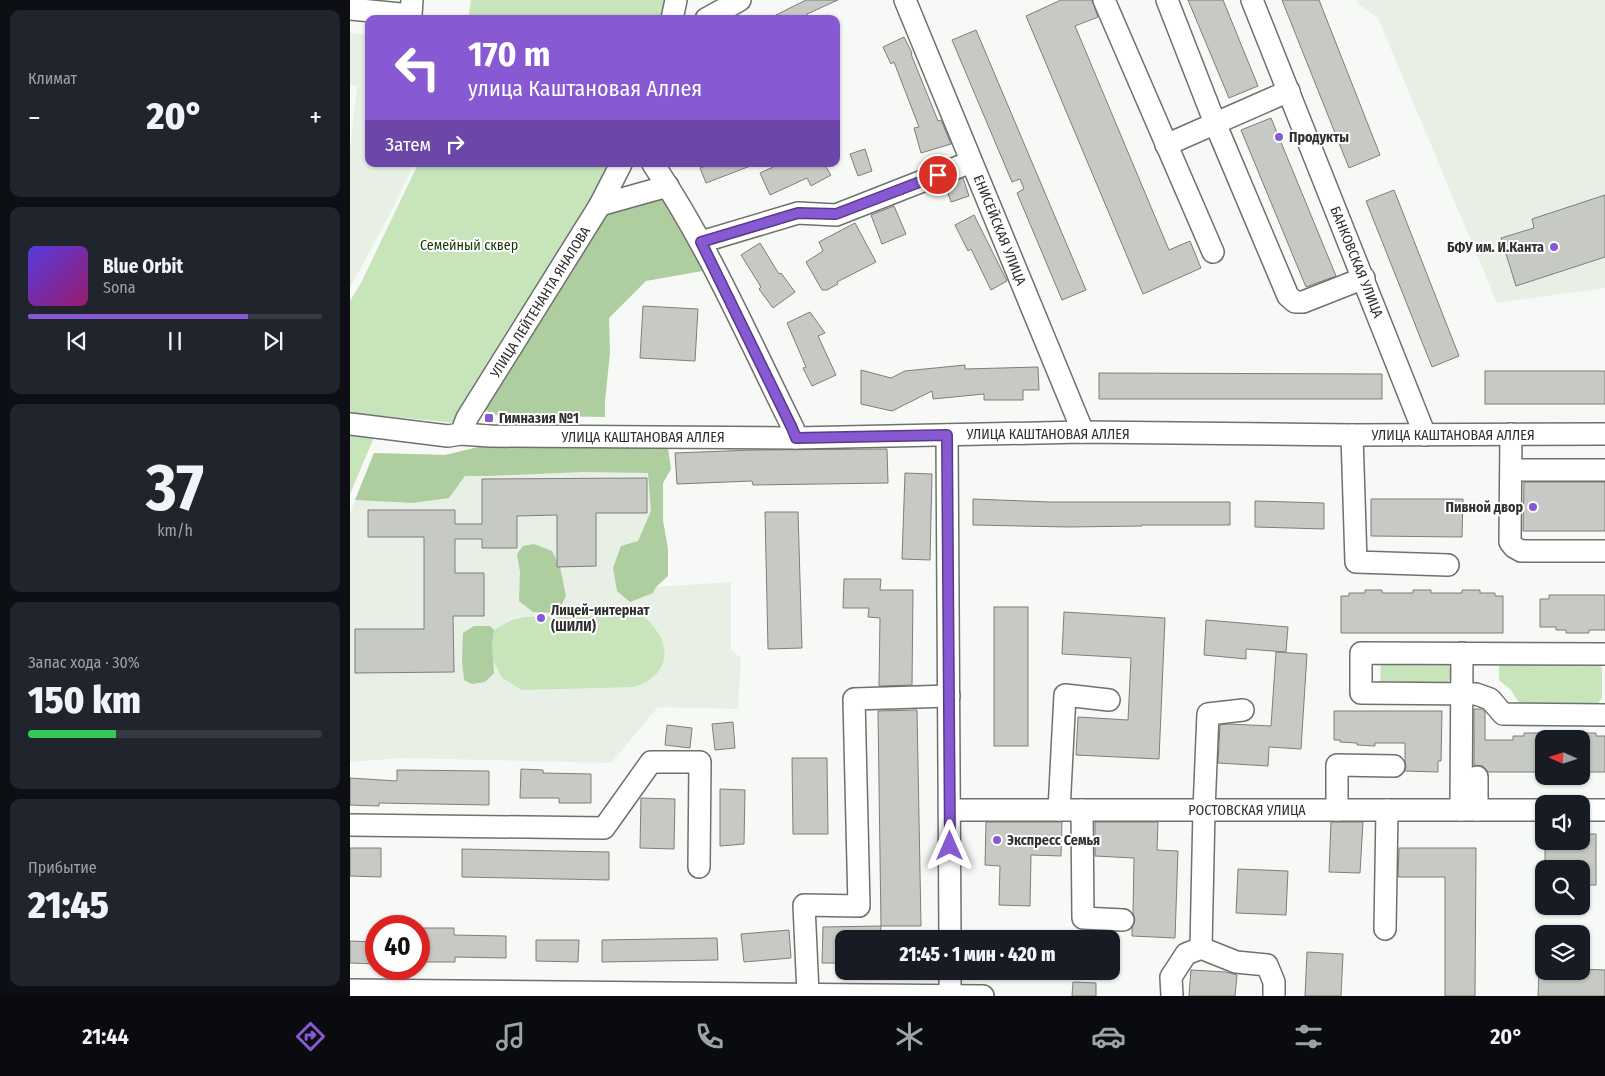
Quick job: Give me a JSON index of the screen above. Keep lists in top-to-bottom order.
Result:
{
  "streets": {
    "street": [
      "ЕНИСЕЙСКАЯ УЛИЦА",
      "БАНКОВСКАЯ УЛИЦА",
      "УЛИЦА ЛЕЙТЕНАНТА ЯНАЛОВА",
      "УЛИЦА КАШТАНОВАЯ АЛЛЕЯ",
      "РОСТОВСКАЯ УЛИЦА"
    ]
  },
  "crossings": [
    ["ЕНИСЕЙСКАЯ УЛИЦА", "УЛИЦА КАШТАНОВАЯ АЛЛЕЯ"],
    ["БАНКОВСКАЯ УЛИЦА", "УЛИЦА КАШТАНОВАЯ АЛЛЕЯ"],
    ["УЛИЦА ЛЕЙТЕНАНТА ЯНАЛОВА", "УЛИЦА КАШТАНОВАЯ АЛЛЕЯ"]
  ],
  "parks": ["Семейный сквер"],
  "places": {
    "other": [
      "Продукты",
      "БФУ им. И.Канта",
      "Пивной двор",
      "Лицей-интернат (ШИЛИ)",
      "Экспресс Семья"
    ],
    "transit": ["Гимназия №1"]
  },
  "north": "left",
  "page": {
    "tile": [
      "Климат",
      ["37", "km/h"],
      ["Запас хода · 30%", "150 km"],
      ["Прибытие", "21:45"]
    ],
    "turn": ["170 m", "улица Каштановая Аллея"],
    "heat": ["−", "20°", "+"],
    "then": "Затем",
    "song": ["Blue Orbit", "Sona"],
    "limit": "40",
    "trip": "21:45 · 1 мин · 420 m",
    "tabs": ["21:44", "20°"]
  }
}
